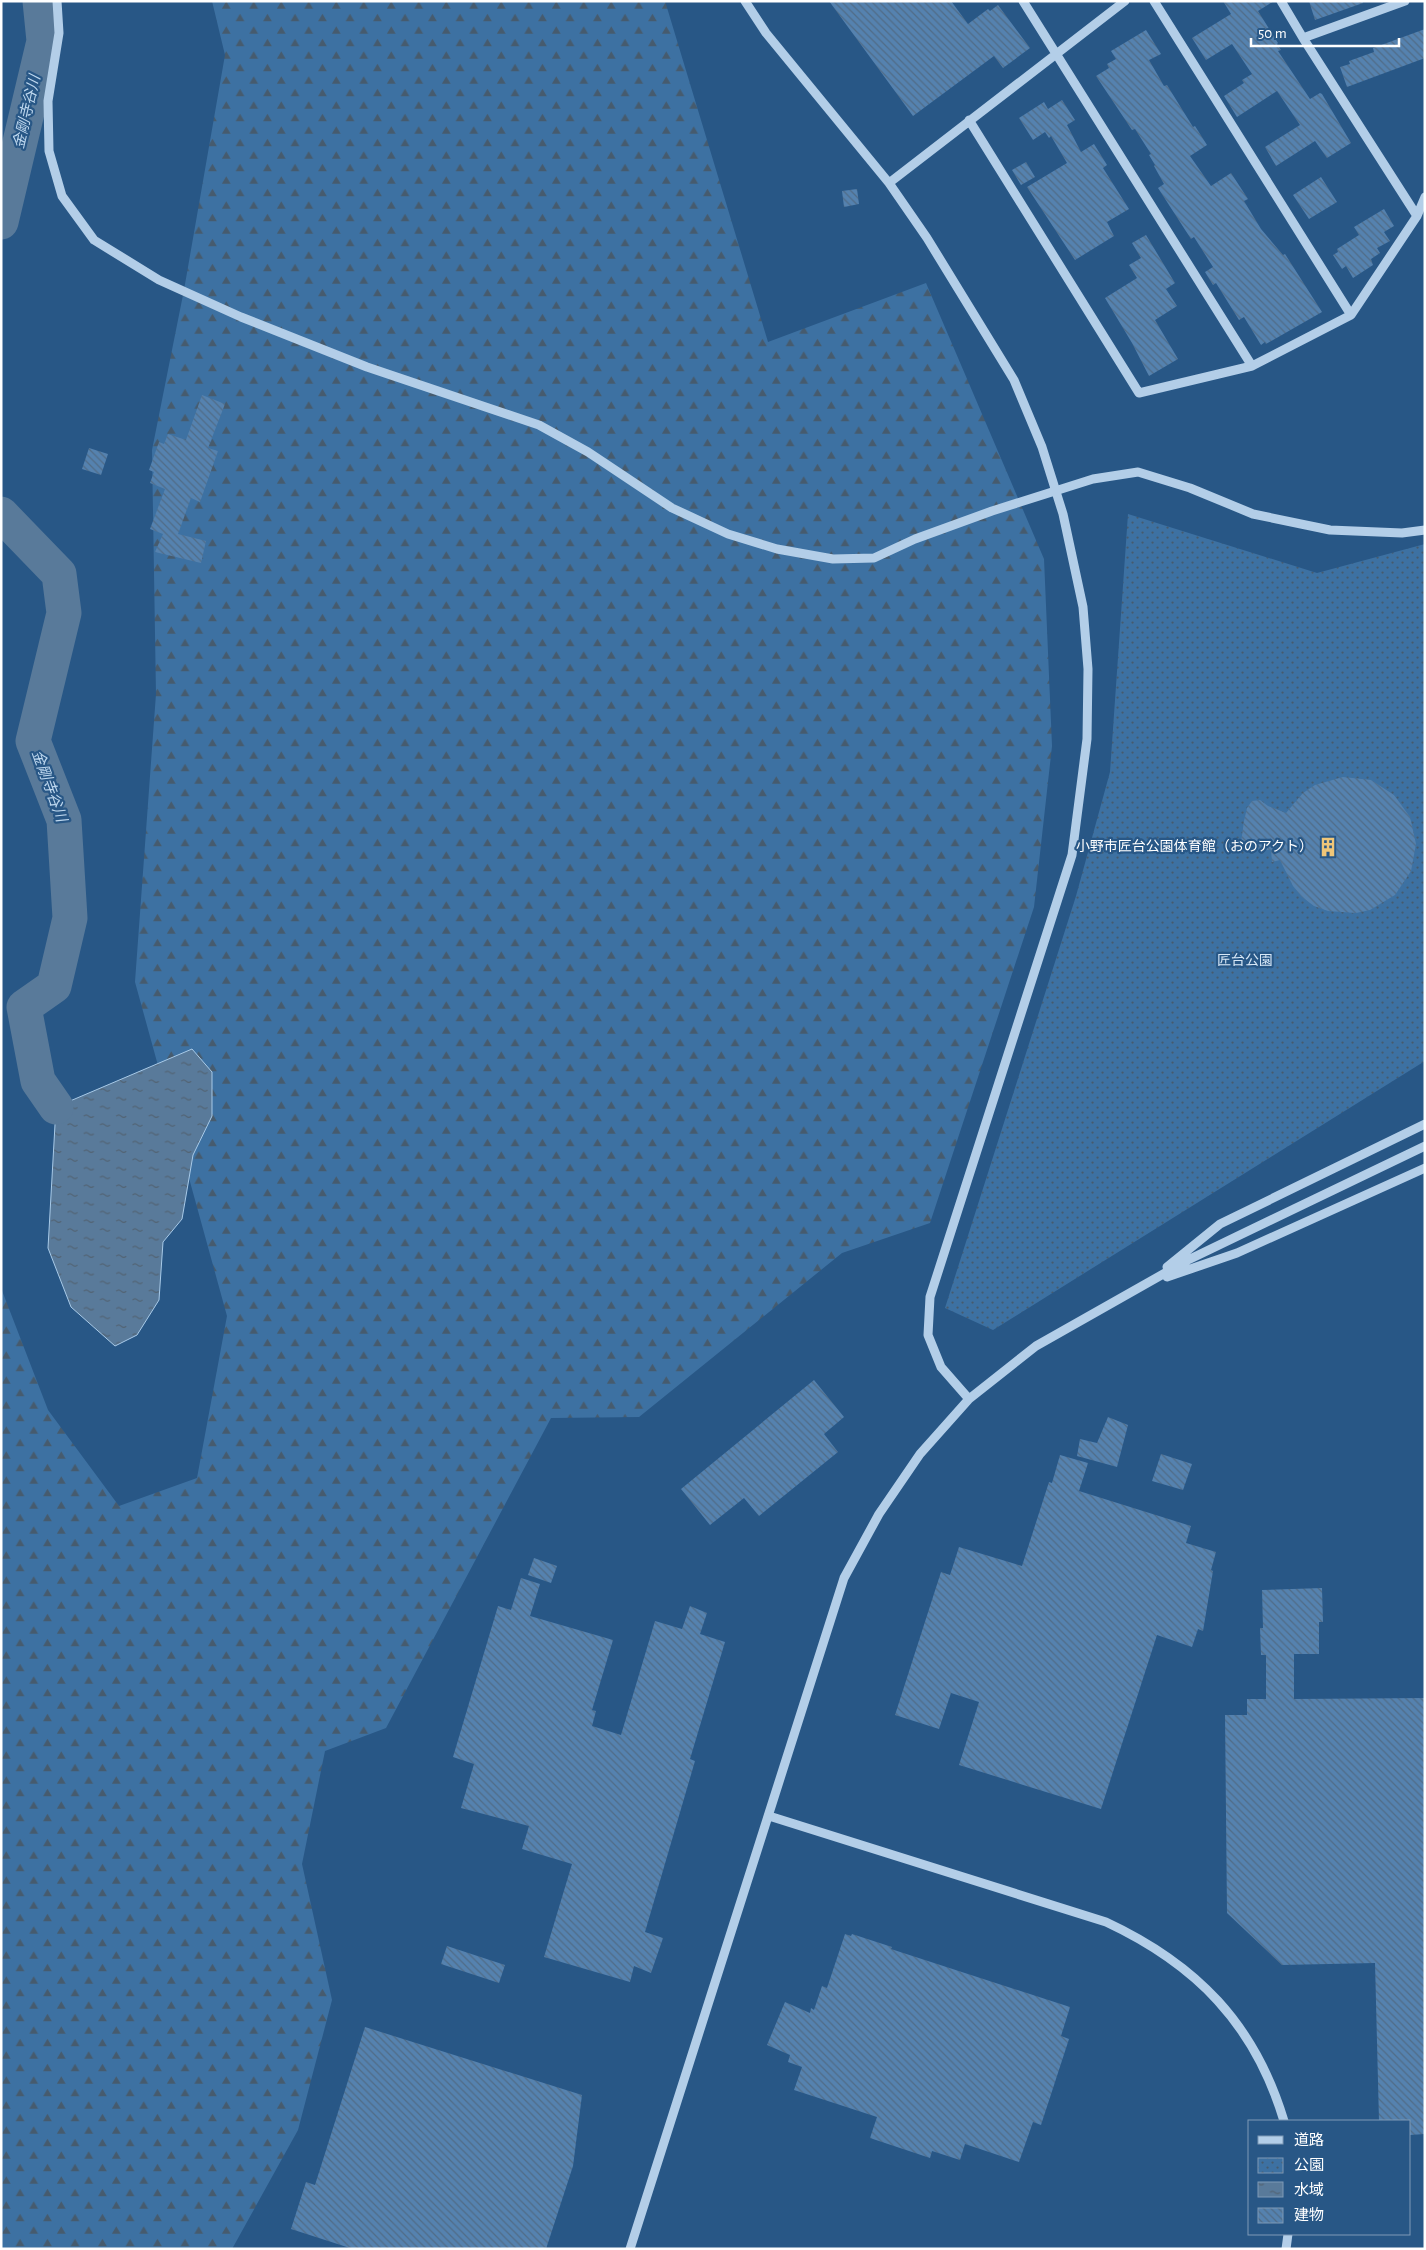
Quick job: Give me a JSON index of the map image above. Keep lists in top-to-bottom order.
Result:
{
  "water": ["金剛寺谷川"],
  "parks": ["匠台公園"],
  "places": {
    "building": ["小野市匠台公園体育館（おのアクト）"]
  },
  "legend": [
    "道路",
    "公園",
    "水域",
    "建物"
  ],
  "scale_bar": "50 m"
}
